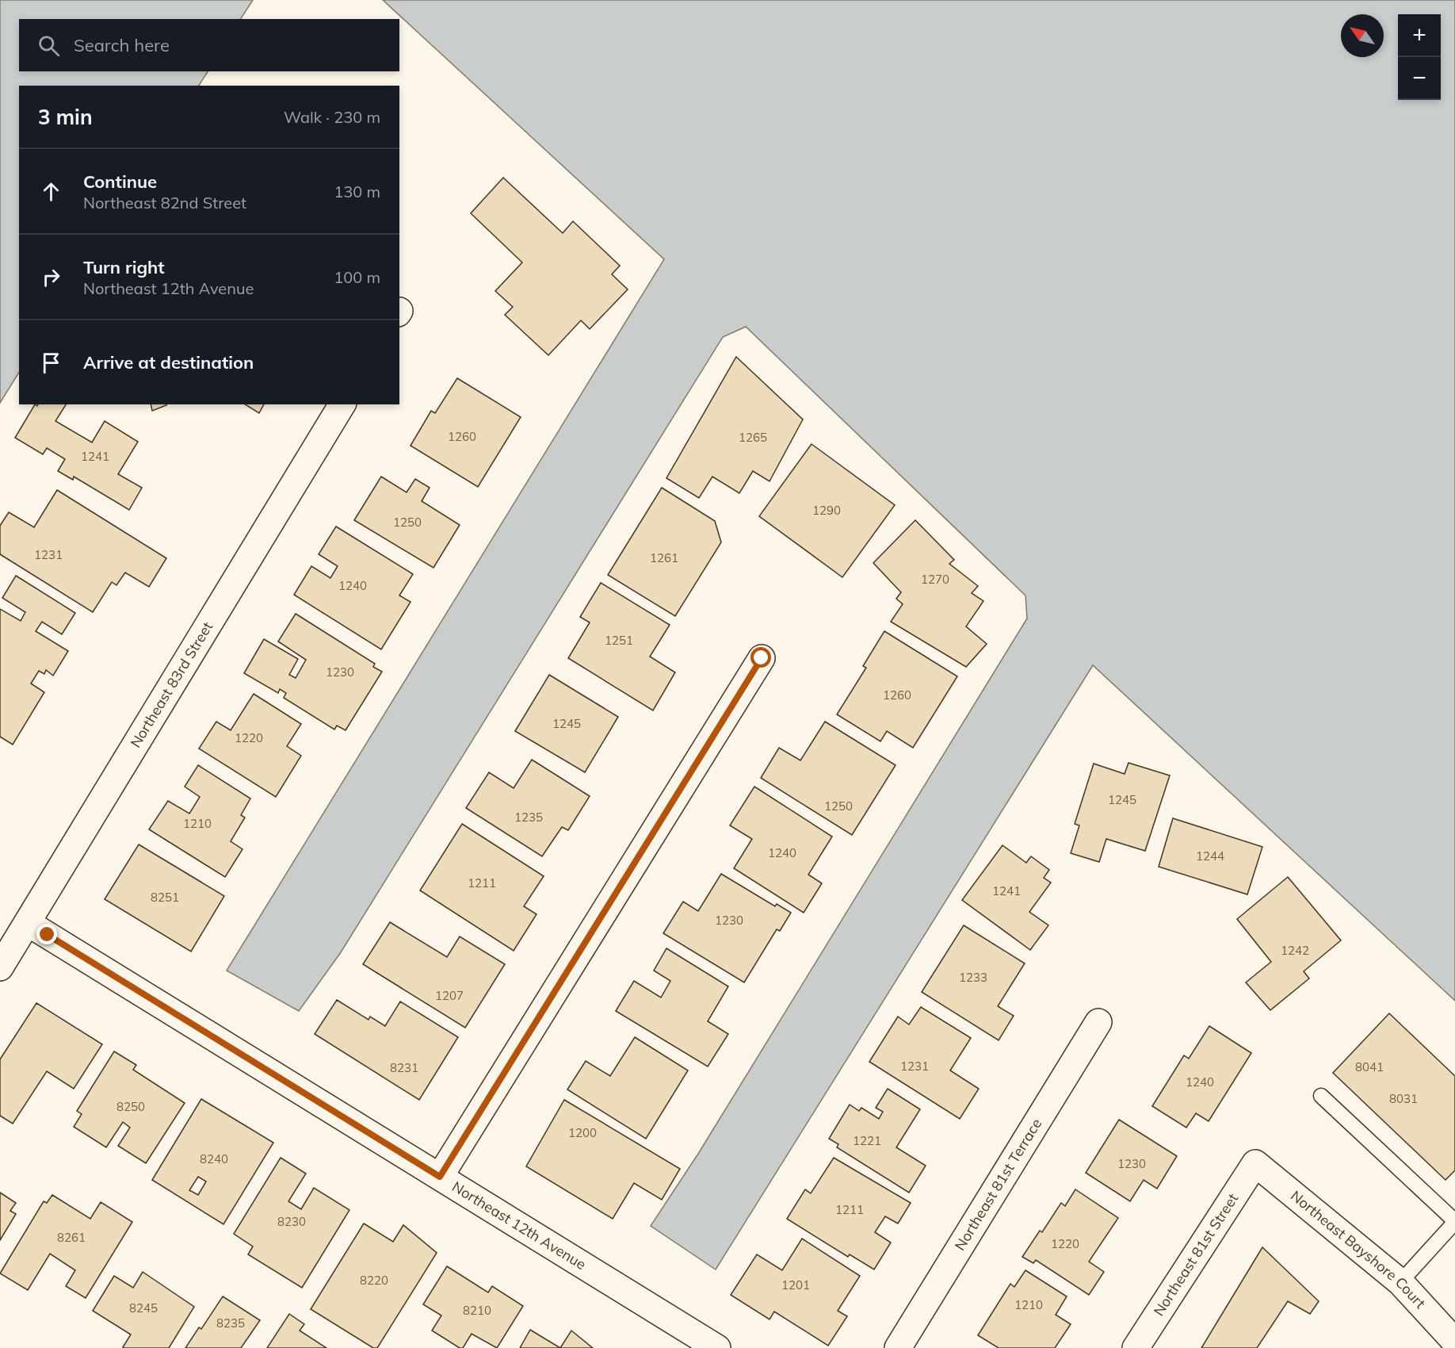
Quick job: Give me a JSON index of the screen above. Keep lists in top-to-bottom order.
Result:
{
  "streets": {
    "street": [
      "Northeast 83rd Street",
      "Northeast 81st Terrace",
      "Northeast 12th Avenue",
      "Northeast Bayshore Court",
      "Northeast 81st Street"
    ]
  },
  "crossings": [
    ["Northeast 83rd Street", "Northeast 12th Avenue"],
    ["Northeast Bayshore Court", "Northeast 81st Street"]
  ],
  "house_numbers": [
    "1260",
    "1265",
    "1241",
    "1290",
    "1250",
    "1231",
    "1261",
    "1270",
    "1240",
    "1251",
    "1230",
    "1260",
    "1245",
    "1220",
    "1245",
    "1250",
    "1235",
    "1210",
    "1240",
    "1244",
    "1211",
    "1241",
    "8251",
    "1230",
    "1242",
    "1233",
    "1207",
    "1231",
    "8041",
    "8231",
    "1240",
    "8031",
    "8250",
    "1200",
    "1221",
    "8240",
    "1230",
    "1211",
    "8230",
    "8261",
    "1220",
    "8220",
    "1201",
    "1210",
    "8245",
    "8210",
    "8235"
  ],
  "north": "top left",
  "page": {
    "map_buttons": ["+", "−"],
    "search": "Search here",
    "heading": ["3 min", "Walk · 230 m"],
    "list": [
      ["Continue", "Northeast 82nd Street", "130 m"],
      ["Turn right", "Northeast 12th Avenue", "100 m"],
      "Arrive at destination"
    ]
  }
}
